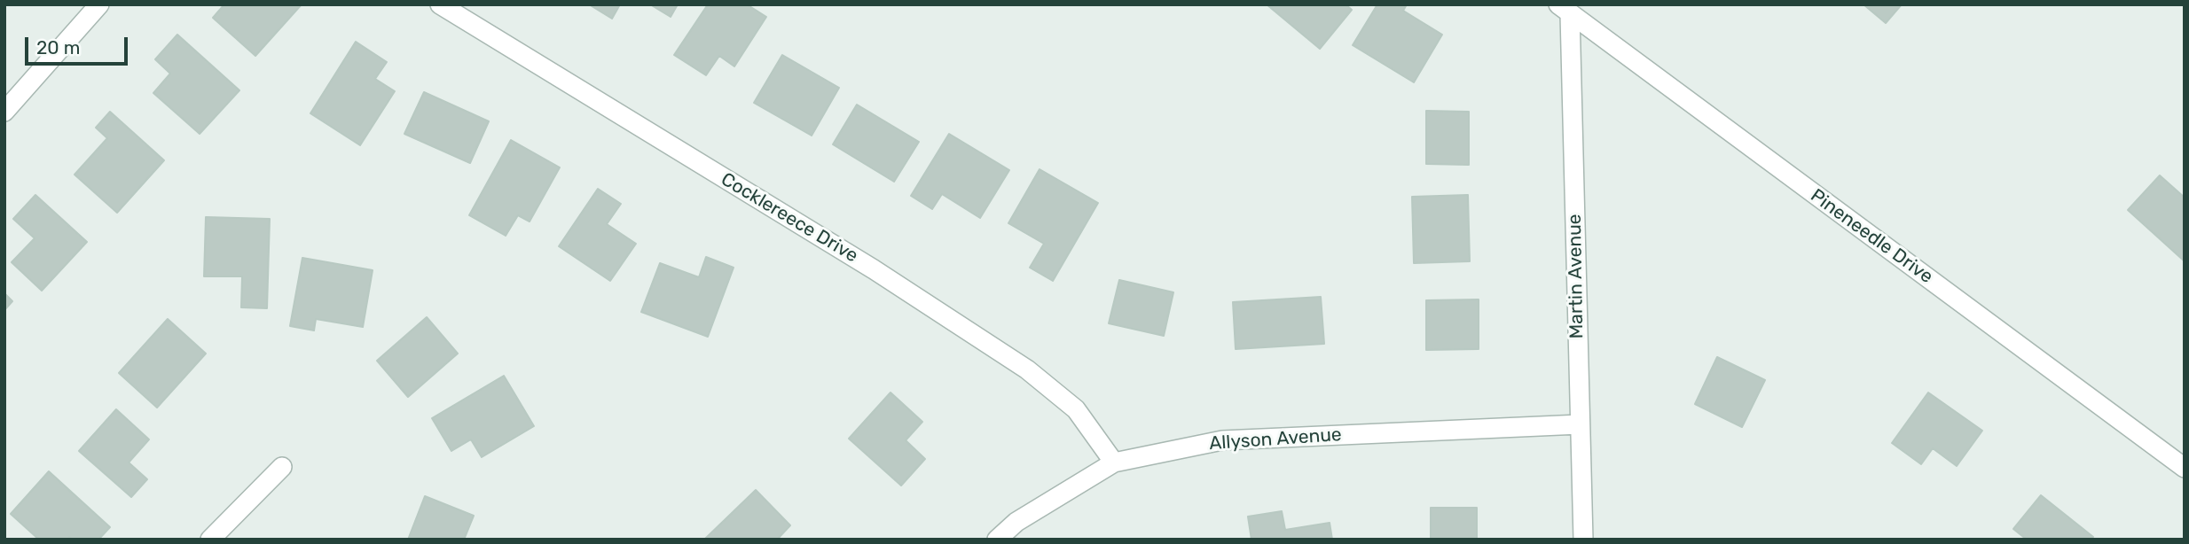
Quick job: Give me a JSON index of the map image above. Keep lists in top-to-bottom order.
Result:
{
  "streets": {
    "street": [
      "Cocklereece Drive",
      "Pineneedle Drive",
      "Martin Avenue",
      "Allyson Avenue"
    ]
  },
  "crossings": [
    ["Cocklereece Drive", "Allyson Avenue"],
    ["Pineneedle Drive", "Martin Avenue"],
    ["Martin Avenue", "Allyson Avenue"]
  ],
  "scale_bar": "20 m"
}
